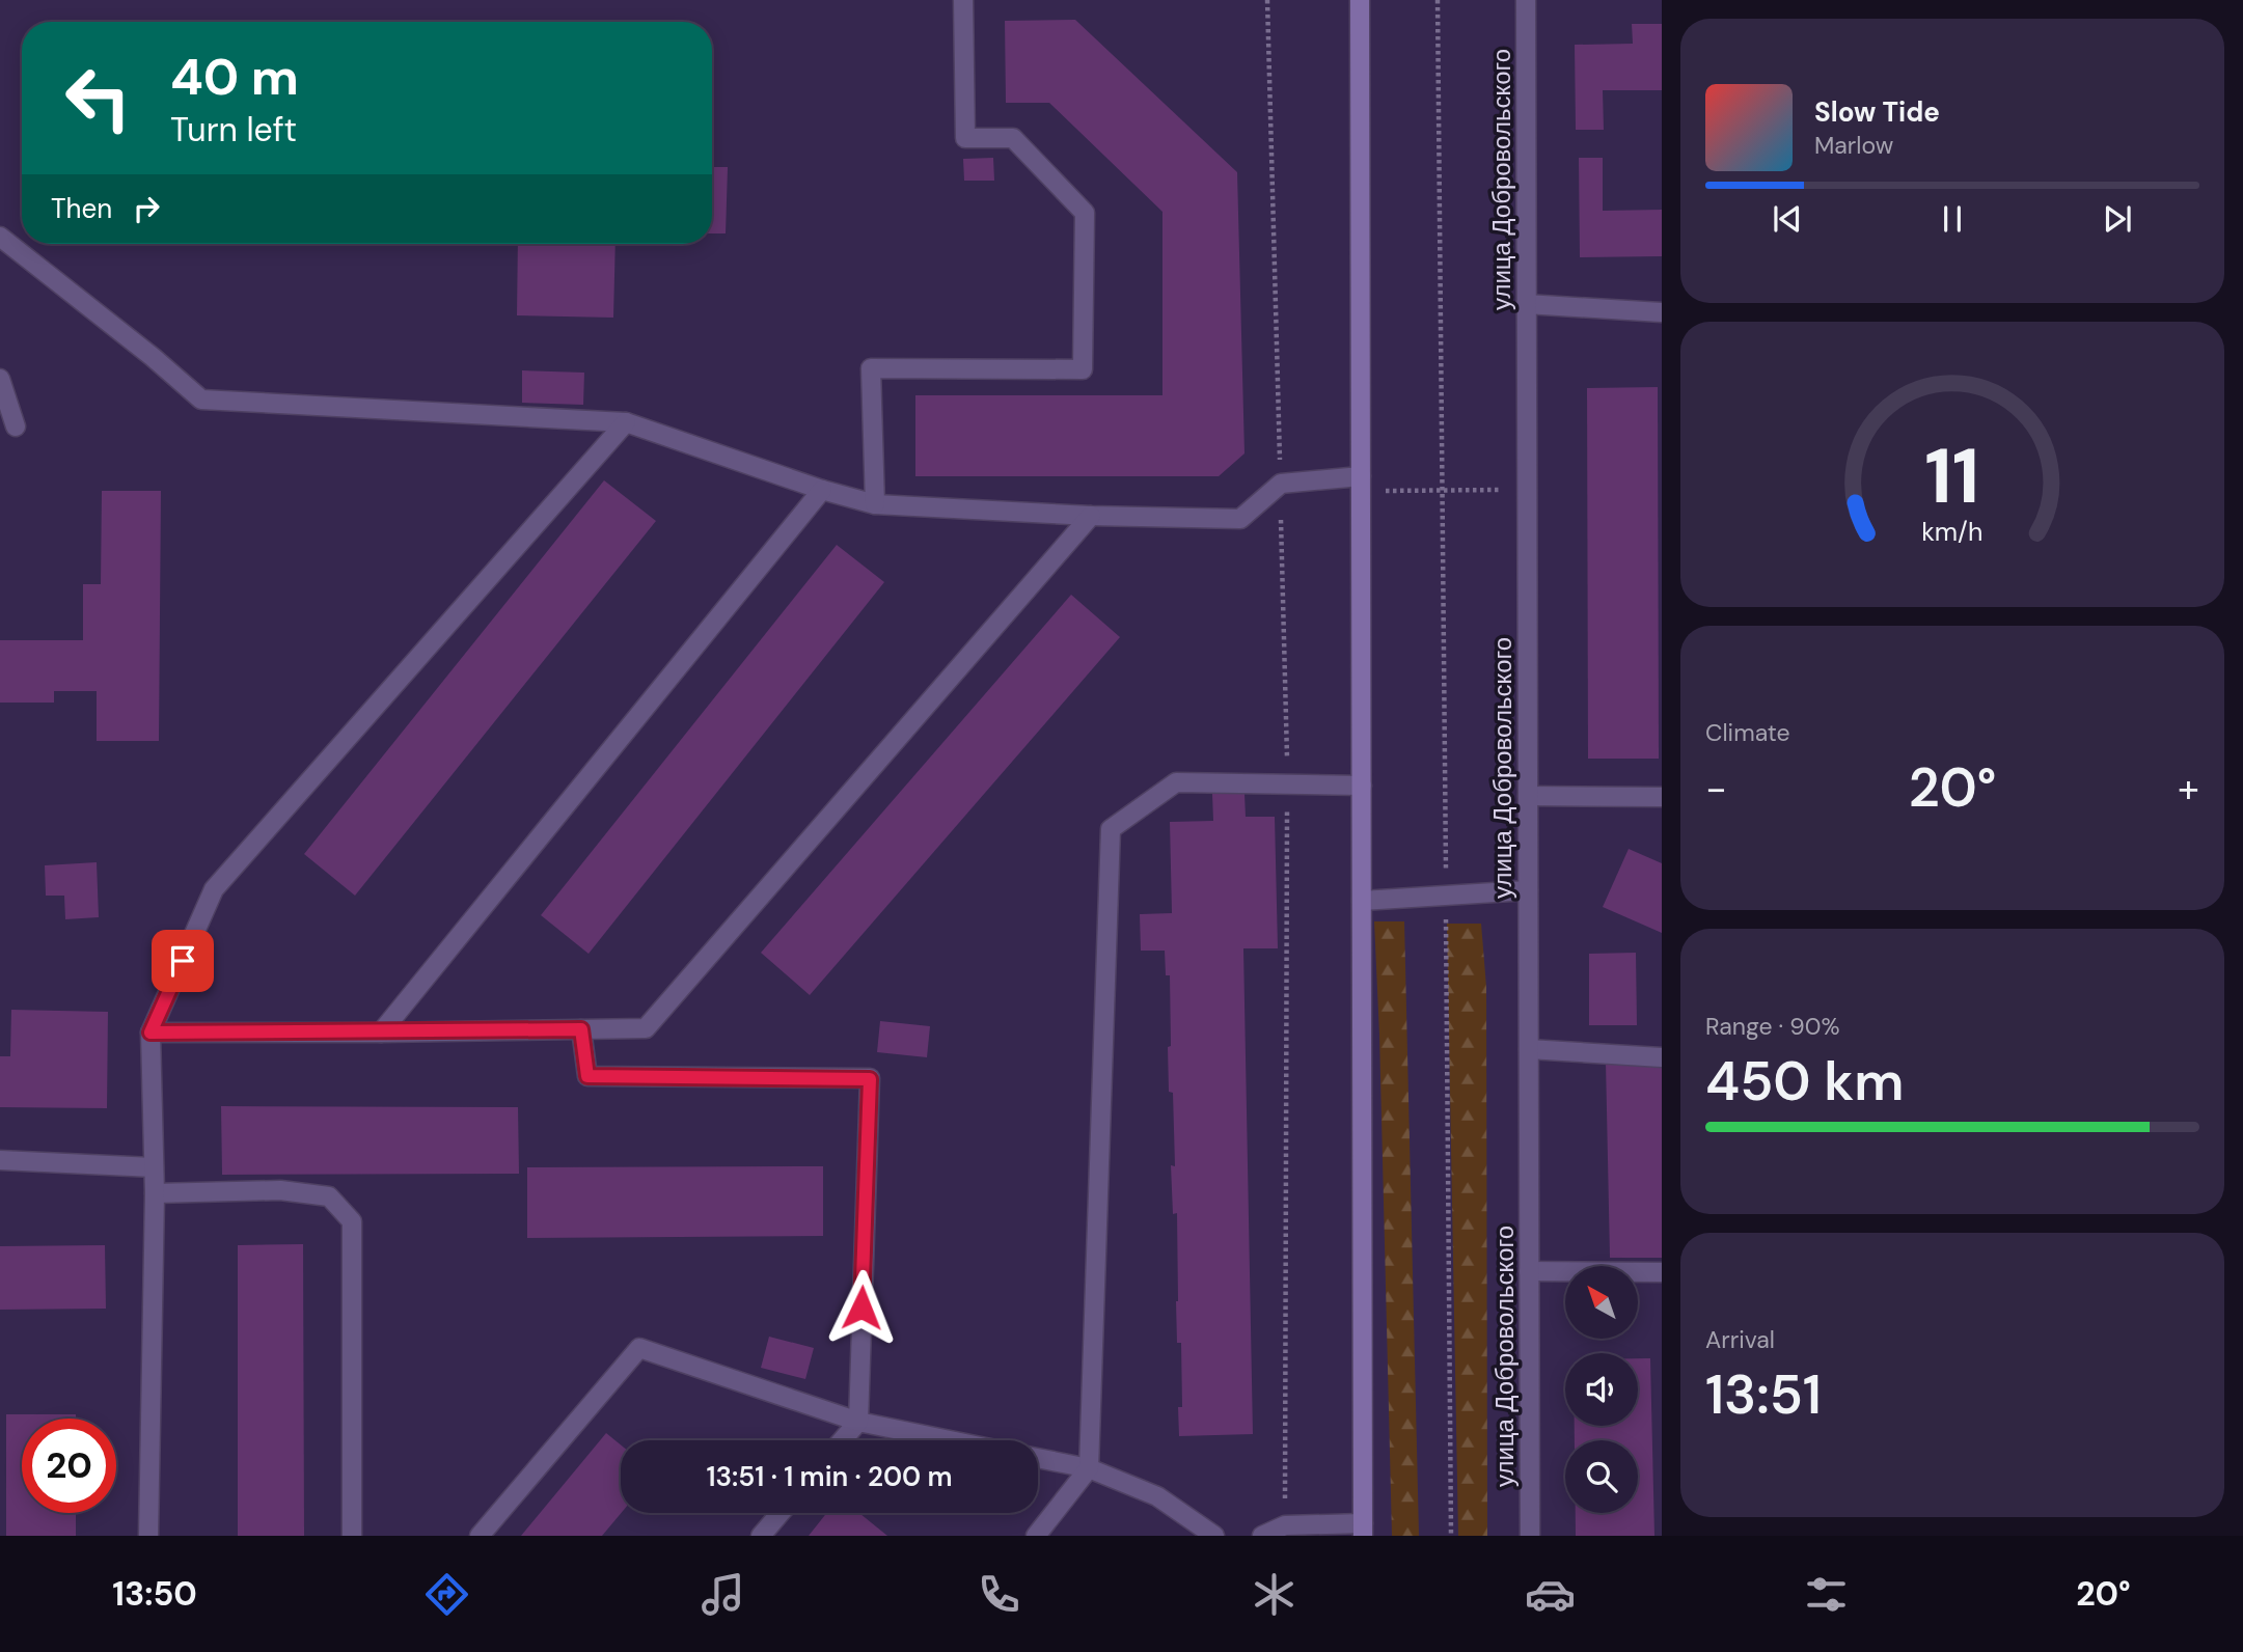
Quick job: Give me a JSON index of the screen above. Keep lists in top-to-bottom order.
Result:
{
  "streets": {
    "street": ["улица Добровольского"]
  },
  "north": "top left",
  "page": {
    "turn": ["40 m", "Turn left"],
    "song": ["Slow Tide", "Marlow"],
    "then": "Then",
    "tile": [
      "Climate",
      ["Range · 90%", "450 km"],
      ["Arrival", "13:51"]
    ],
    "heat": ["−", "20°", "+"],
    "limit": "20",
    "trip": "13:51 · 1 min · 200 m",
    "tabs": ["13:50", "20°"],
    "gauge": ["11", "km/h"]
  }
}
